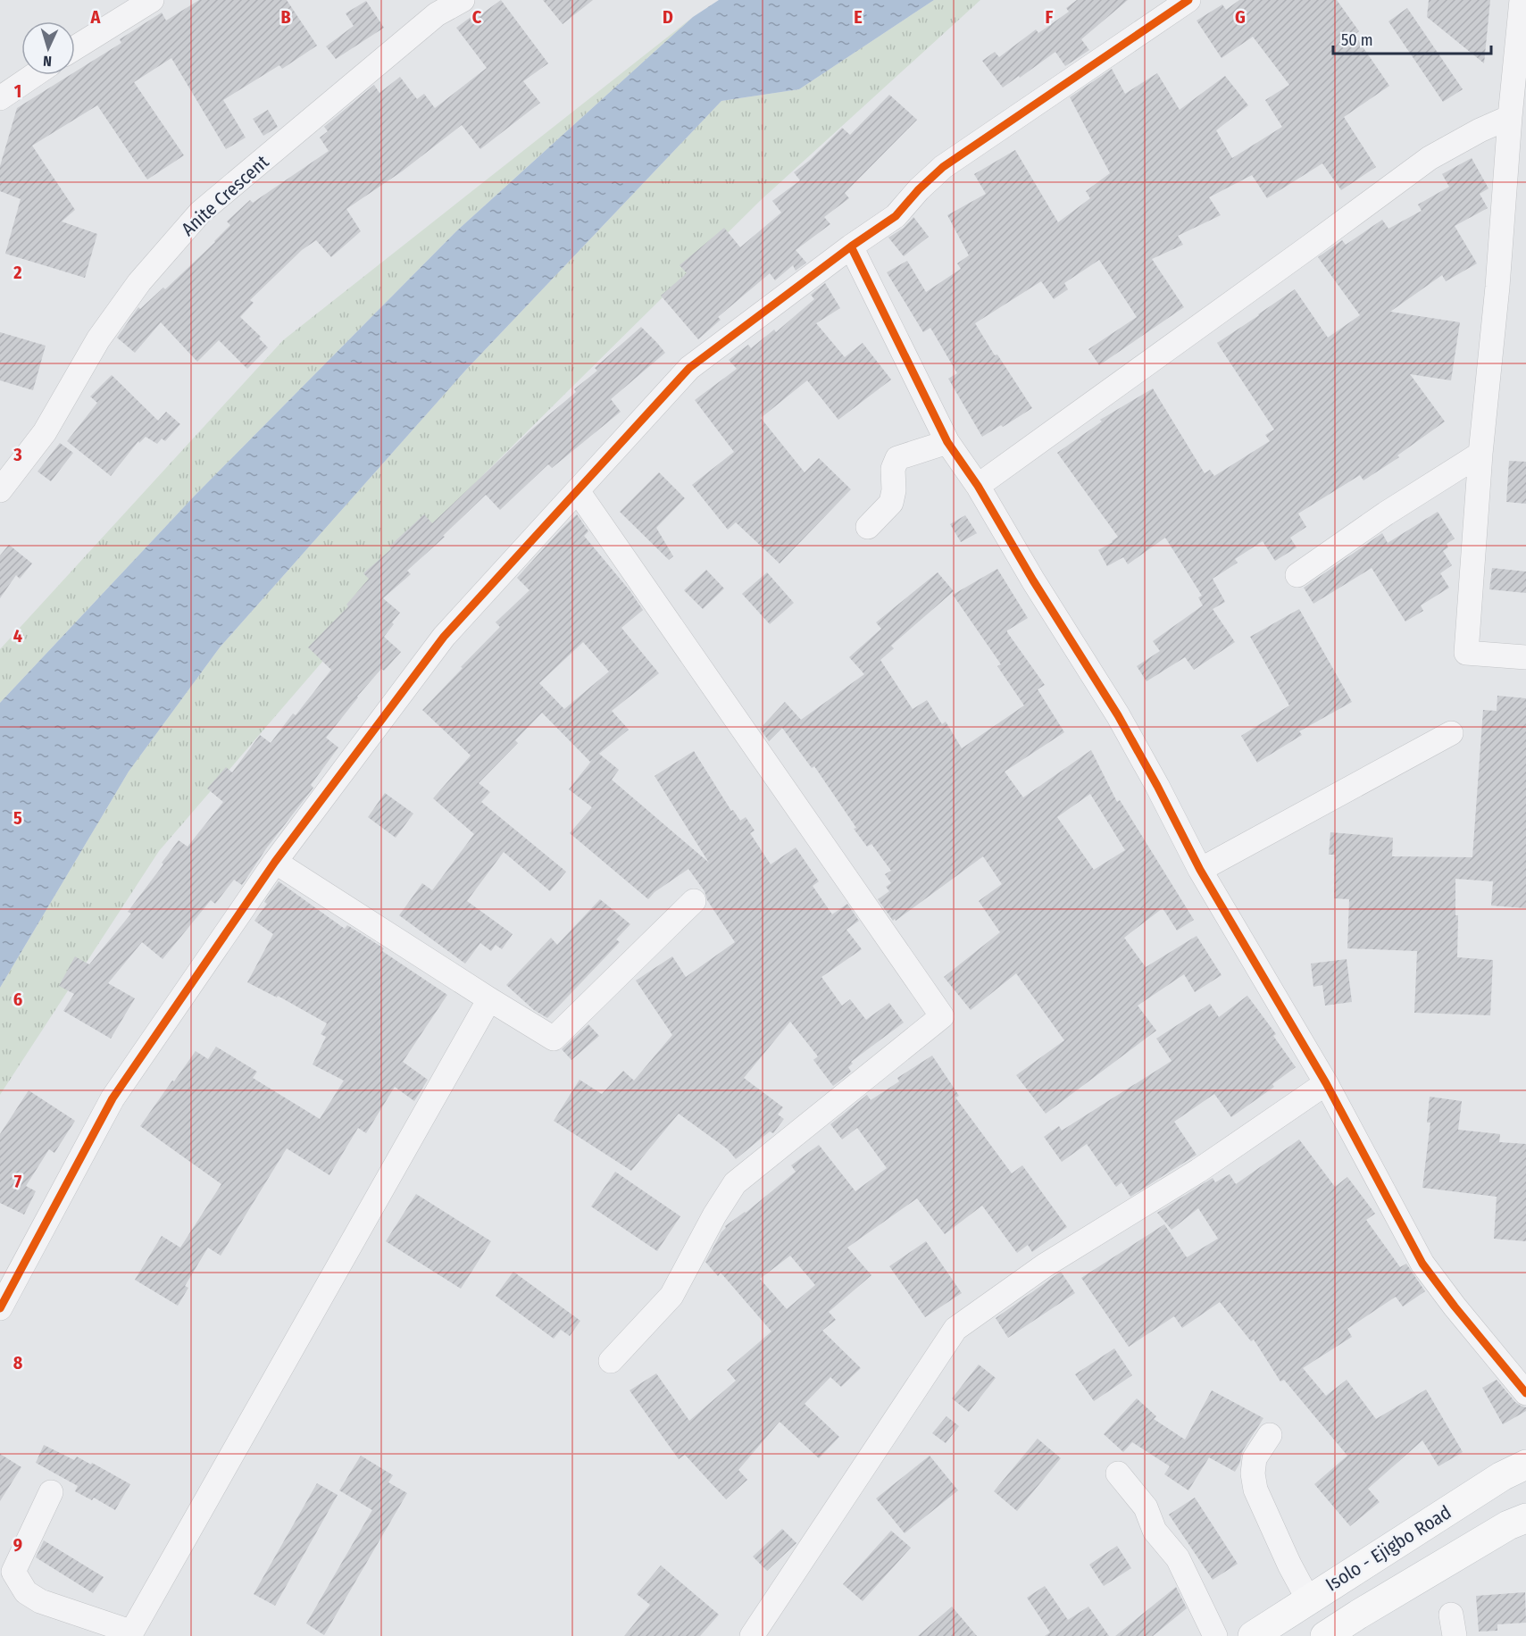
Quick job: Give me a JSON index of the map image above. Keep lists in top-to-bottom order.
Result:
{
  "streets": {
    "main road": ["Isolo - Ejigbo Road"],
    "street": ["Anite Crescent"]
  },
  "scale_bar": "50 m",
  "north": "bottom",
  "grid": {
    "columns": [
      "A",
      "B",
      "C",
      "D",
      "E",
      "F",
      "G"
    ],
    "rows": [
      "1",
      "2",
      "3",
      "4",
      "5",
      "6",
      "7",
      "8",
      "9"
    ]
  }
}
